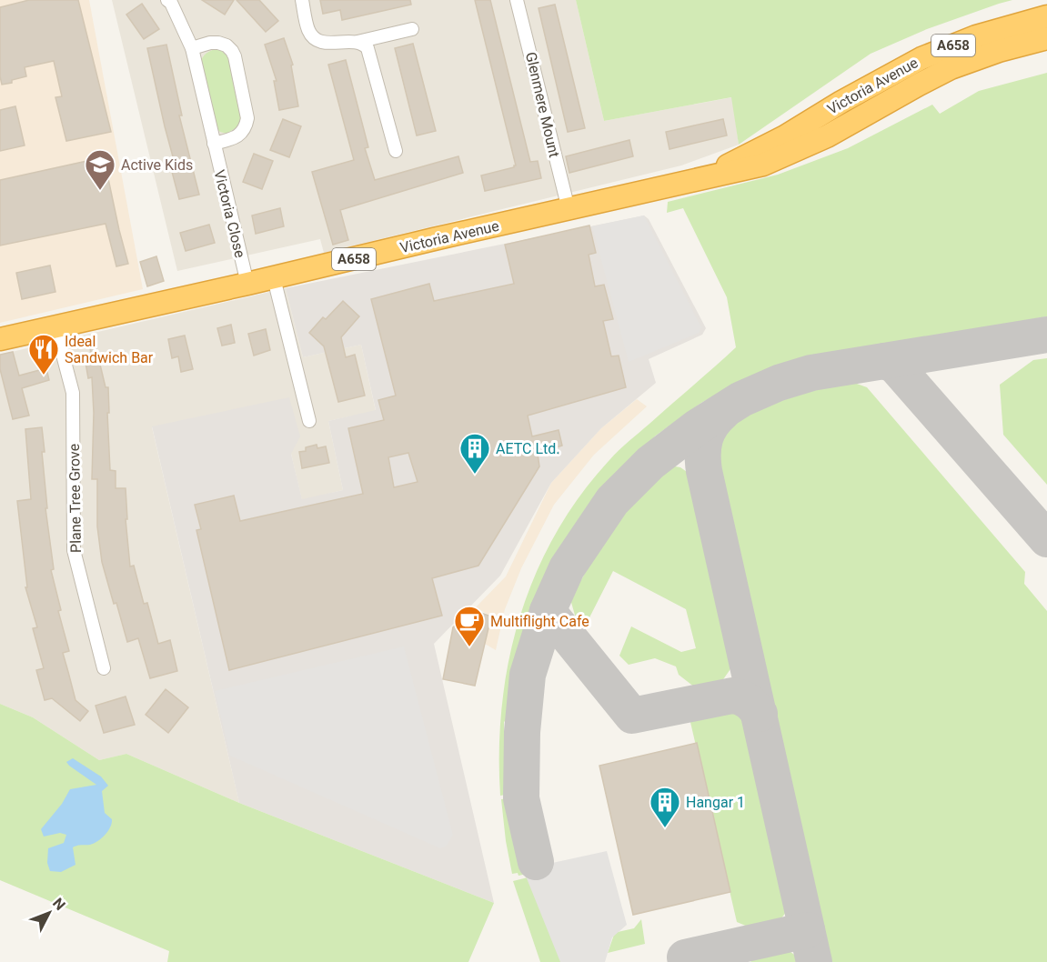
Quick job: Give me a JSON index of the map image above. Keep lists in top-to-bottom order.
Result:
{
  "streets": {
    "highway": ["A658", "Victoria Avenue"],
    "street": ["Glenmere Mount", "Victoria Close", "Plane Tree Grove"]
  },
  "crossings": [
    ["Victoria Avenue", "Glenmere Mount"],
    ["Victoria Avenue", "Victoria Close"],
    ["Victoria Avenue", "Plane Tree Grove"]
  ],
  "places": {
    "school or university": ["Active Kids"],
    "restaurant": ["Ideal Sandwich Bar"],
    "building": ["AETC Ltd.", "Hangar 1"],
    "cafe": ["Multiflight Cafe"]
  },
  "north": "top right"
}
